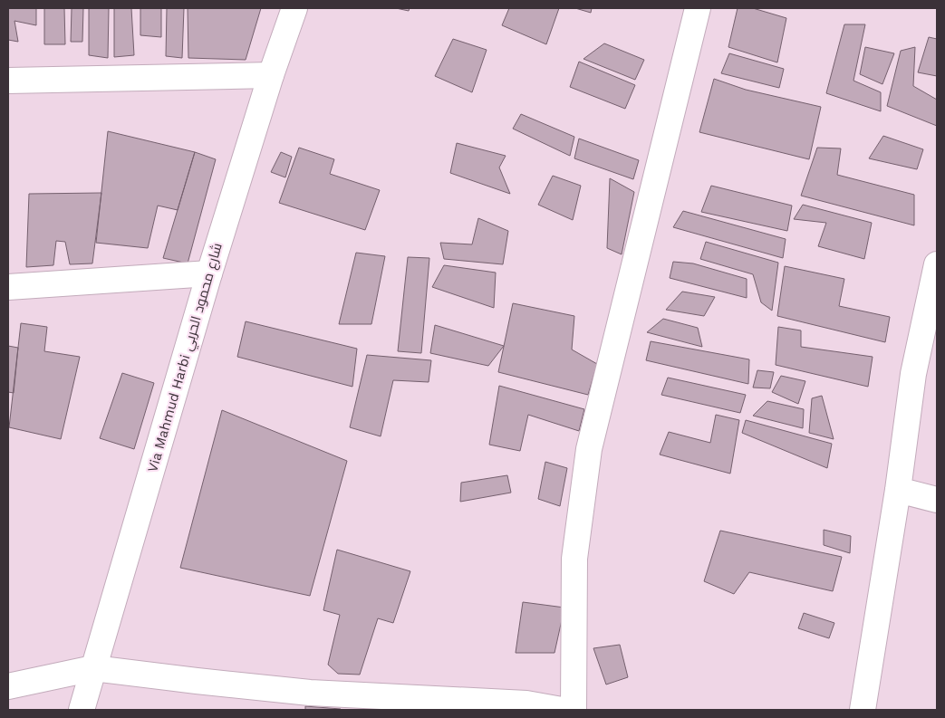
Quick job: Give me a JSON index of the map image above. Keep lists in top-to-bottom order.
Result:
{
  "streets": {
    "street": ["Via Mahmud Harbi شارع محمود الحربي"]
  }
}
